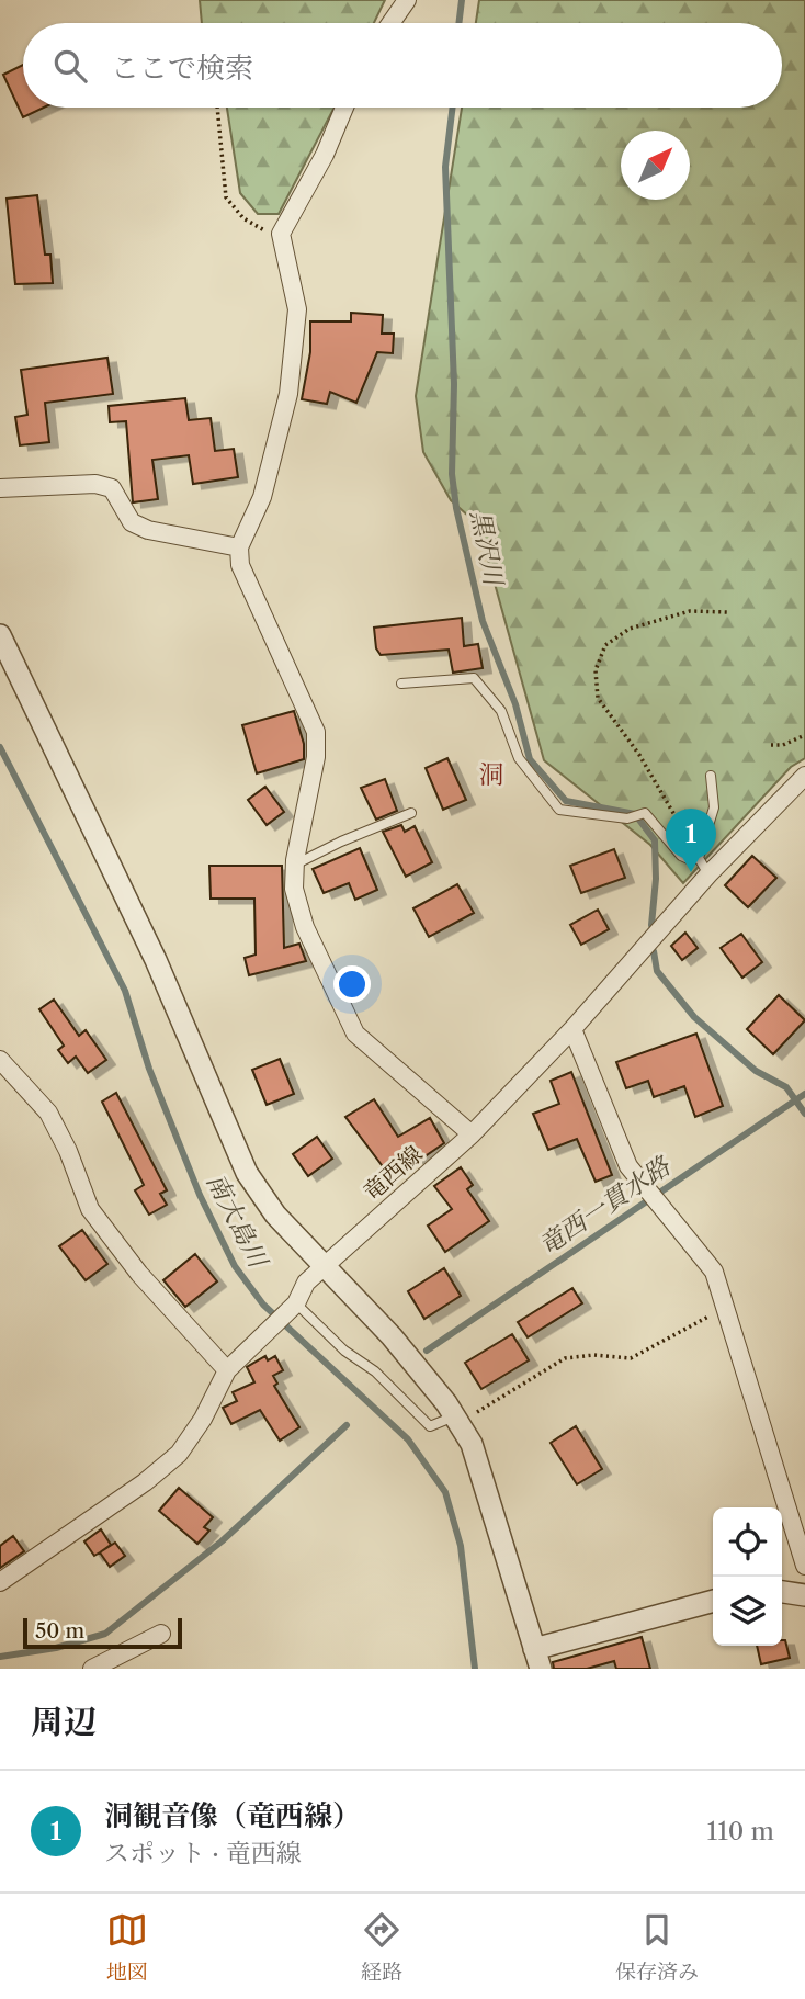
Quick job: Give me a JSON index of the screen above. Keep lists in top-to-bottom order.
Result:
{
  "streets": {
    "street": ["竜西線"]
  },
  "districts": ["洞"],
  "water": ["黒沢川", "竜西一貫水路", "南大島川"],
  "scale_bar": "50 m",
  "north": "top right",
  "page": {
    "search": "ここで検索",
    "pins": "1",
    "scale": "50 m",
    "heading": "周辺",
    "list": [
      {
        "mark": "1",
        "name": "洞観音像（竜西線）",
        "note": "スポット · 竜西線",
        "value": "110 m"
      }
    ],
    "nav": ["地図", "経路", "保存済み"]
  }
}
